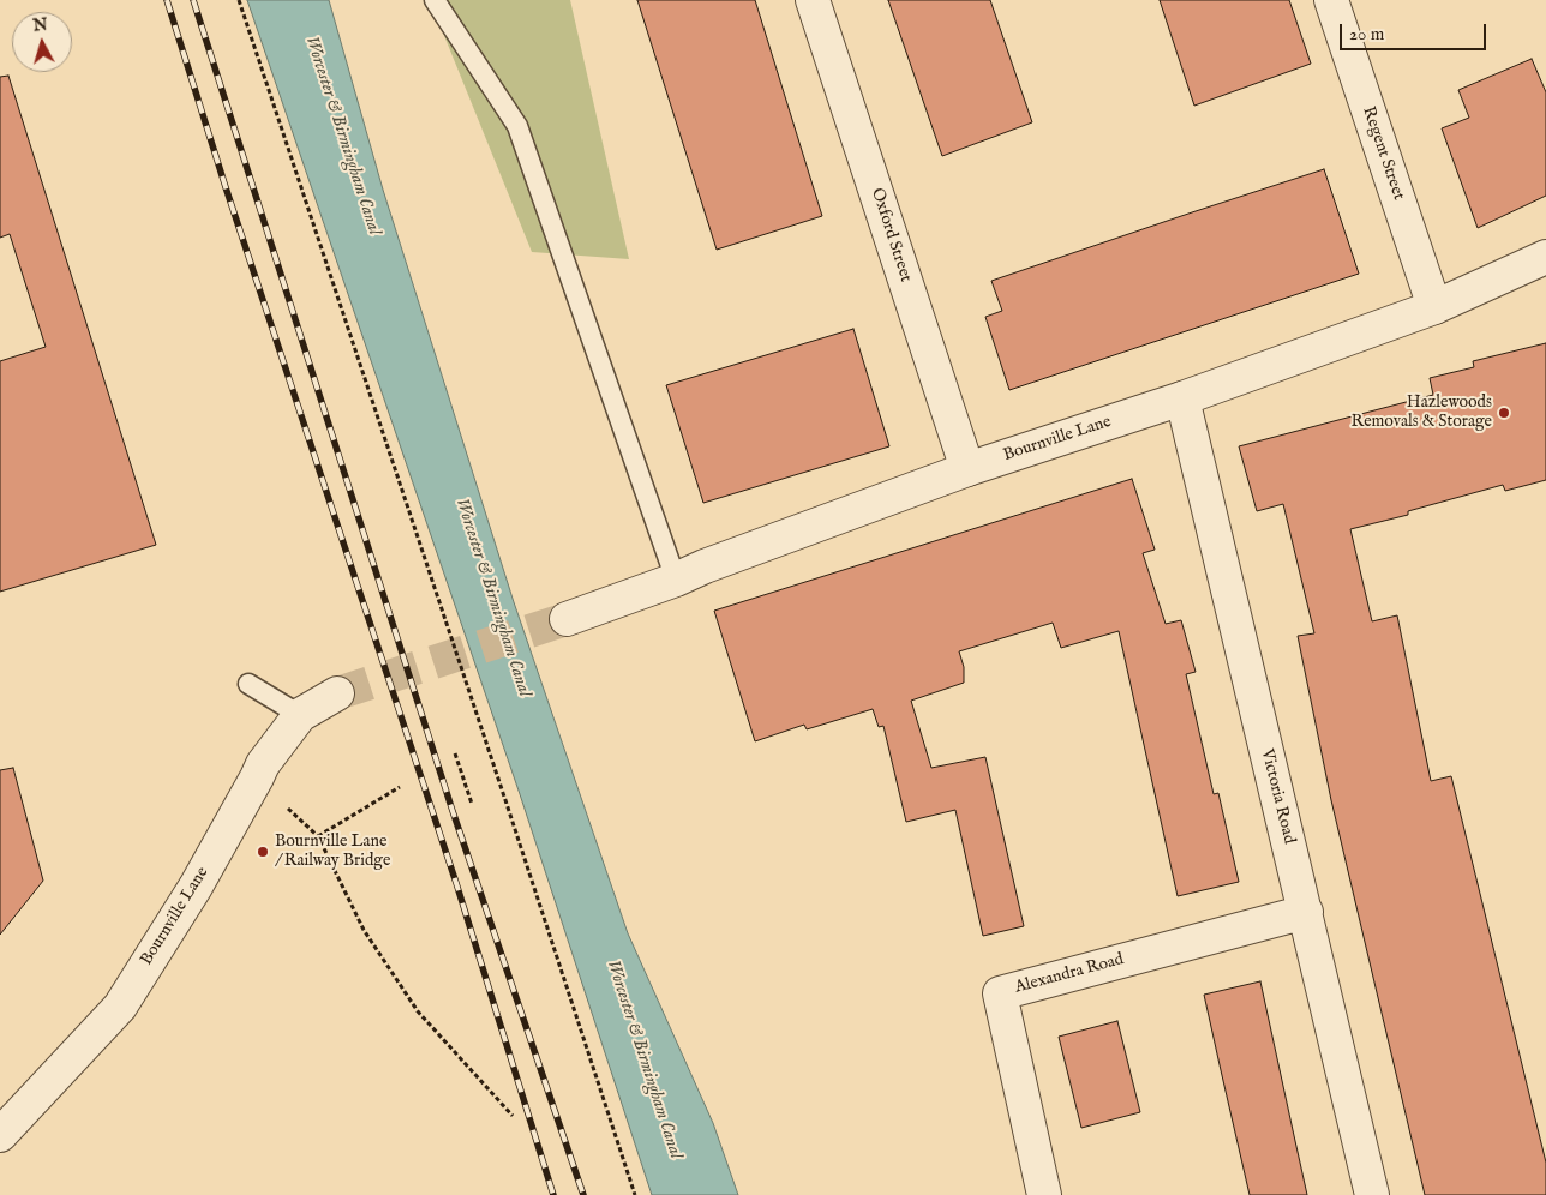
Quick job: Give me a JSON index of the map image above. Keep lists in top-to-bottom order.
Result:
{
  "streets": {
    "street": [
      "Regent Street",
      "Oxford Street",
      "Bournville Lane",
      "Victoria Road",
      "Alexandra Road"
    ]
  },
  "crossings": [
    ["Regent Street", "Bournville Lane"],
    ["Oxford Street", "Bournville Lane"],
    ["Bournville Lane", "Victoria Road"],
    ["Victoria Road", "Alexandra Road"]
  ],
  "water": ["Worcester & Birmingham Canal"],
  "places": ["Hazlewoods Removals & Storage", "Bournville Lane / Railway Bridge"],
  "scale_bar": "20 m",
  "north": "top"
}
